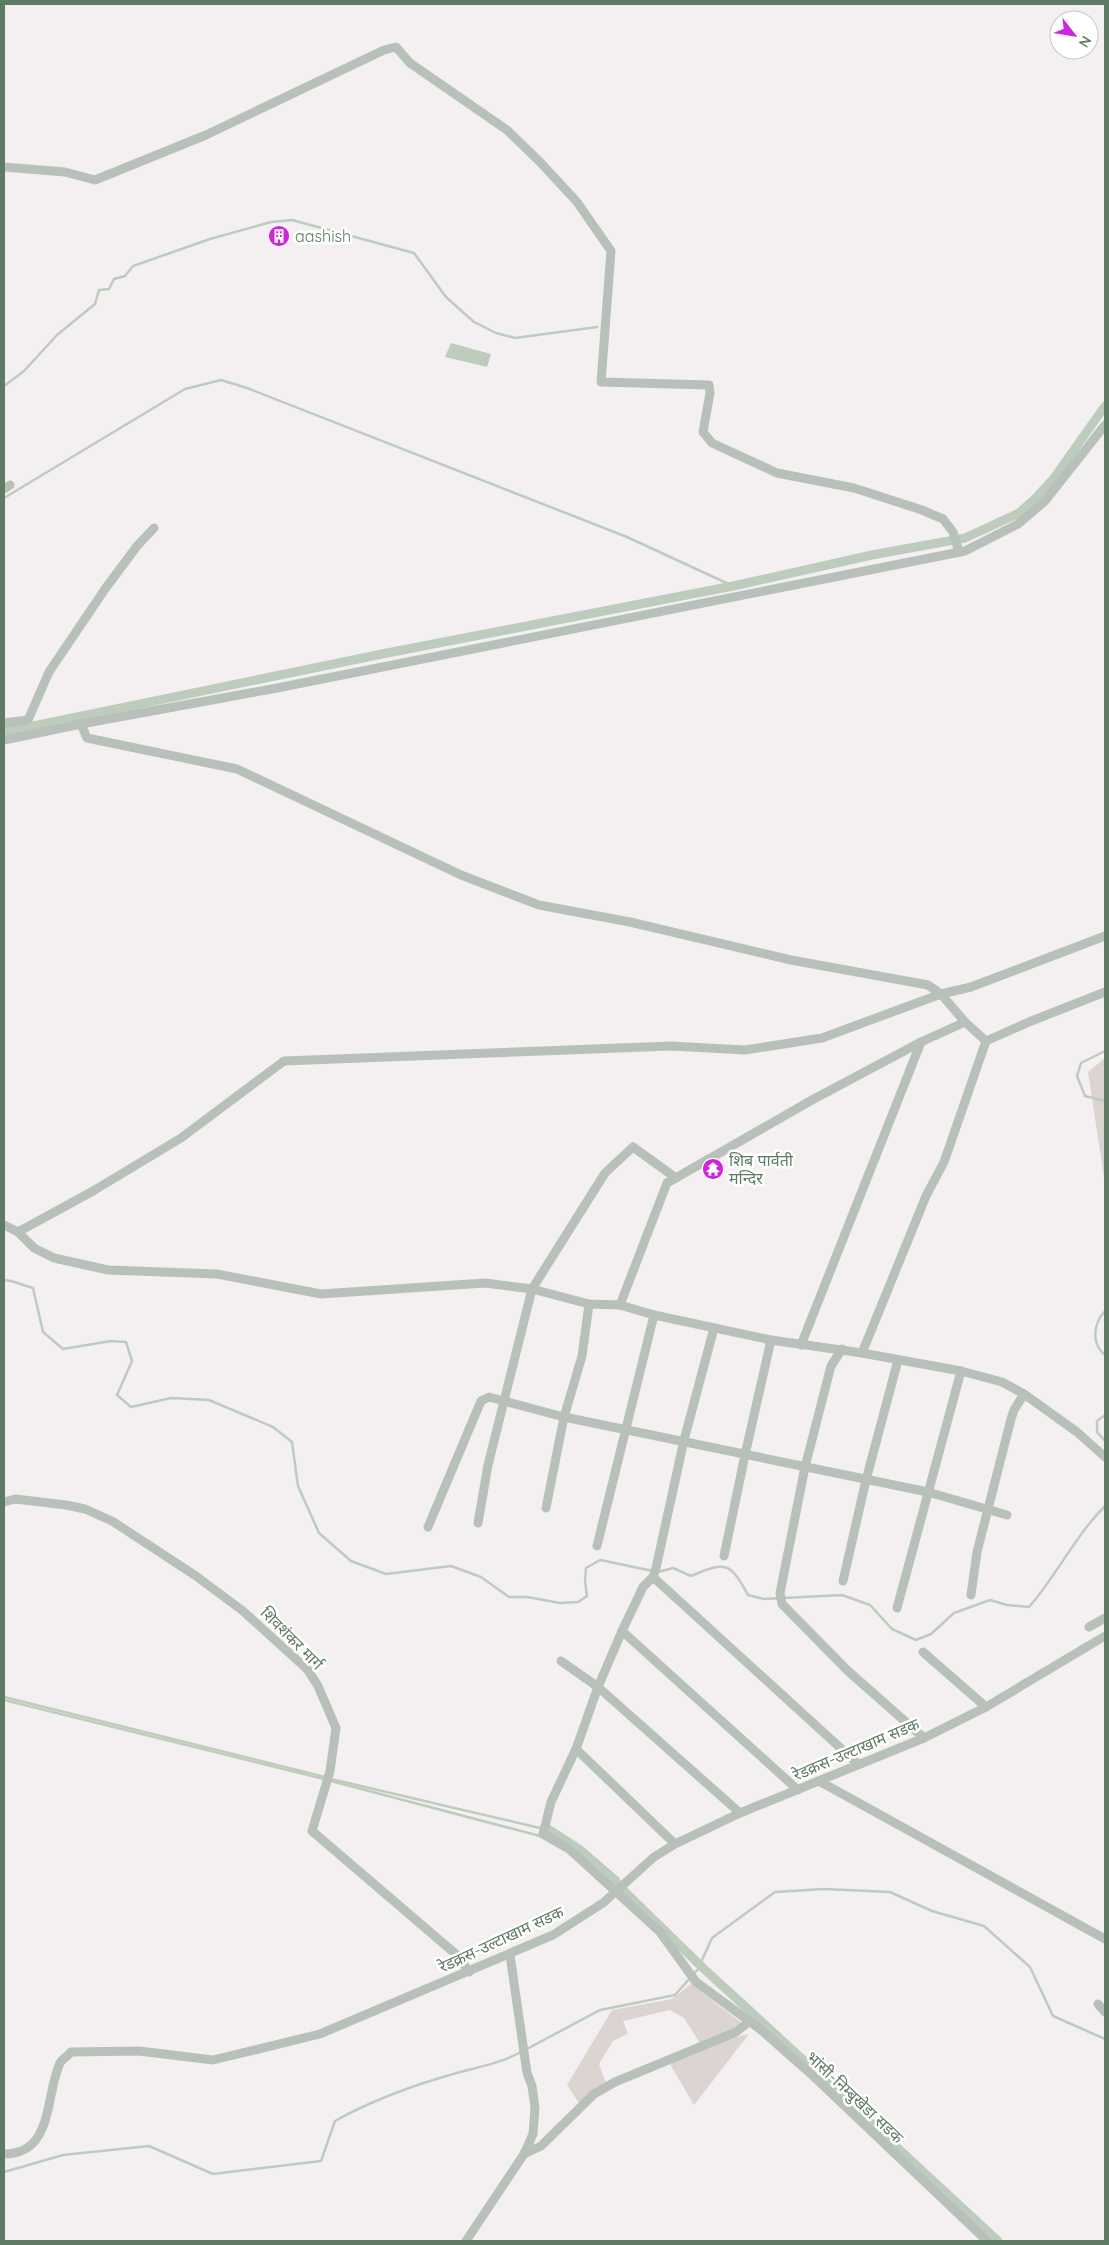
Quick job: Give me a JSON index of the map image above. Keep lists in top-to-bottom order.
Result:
{
  "streets": {
    "street": ["शिवशंकर मार्ग", "रेडक्रस-उल्टाखाम सडक", "भांसी-निम्बुखेडा सडक"]
  },
  "crossings": [
    ["शिवशंकर मार्ग", "रेडक्रस-उल्टाखाम सडक"],
    ["रेडक्रस-उल्टाखाम सडक", "भांसी-निम्बुखेडा सडक"]
  ],
  "places": {
    "building": ["aashish"],
    "temple": ["शिब पार्वती मन्दिर"]
  },
  "north": "bottom right"
}
